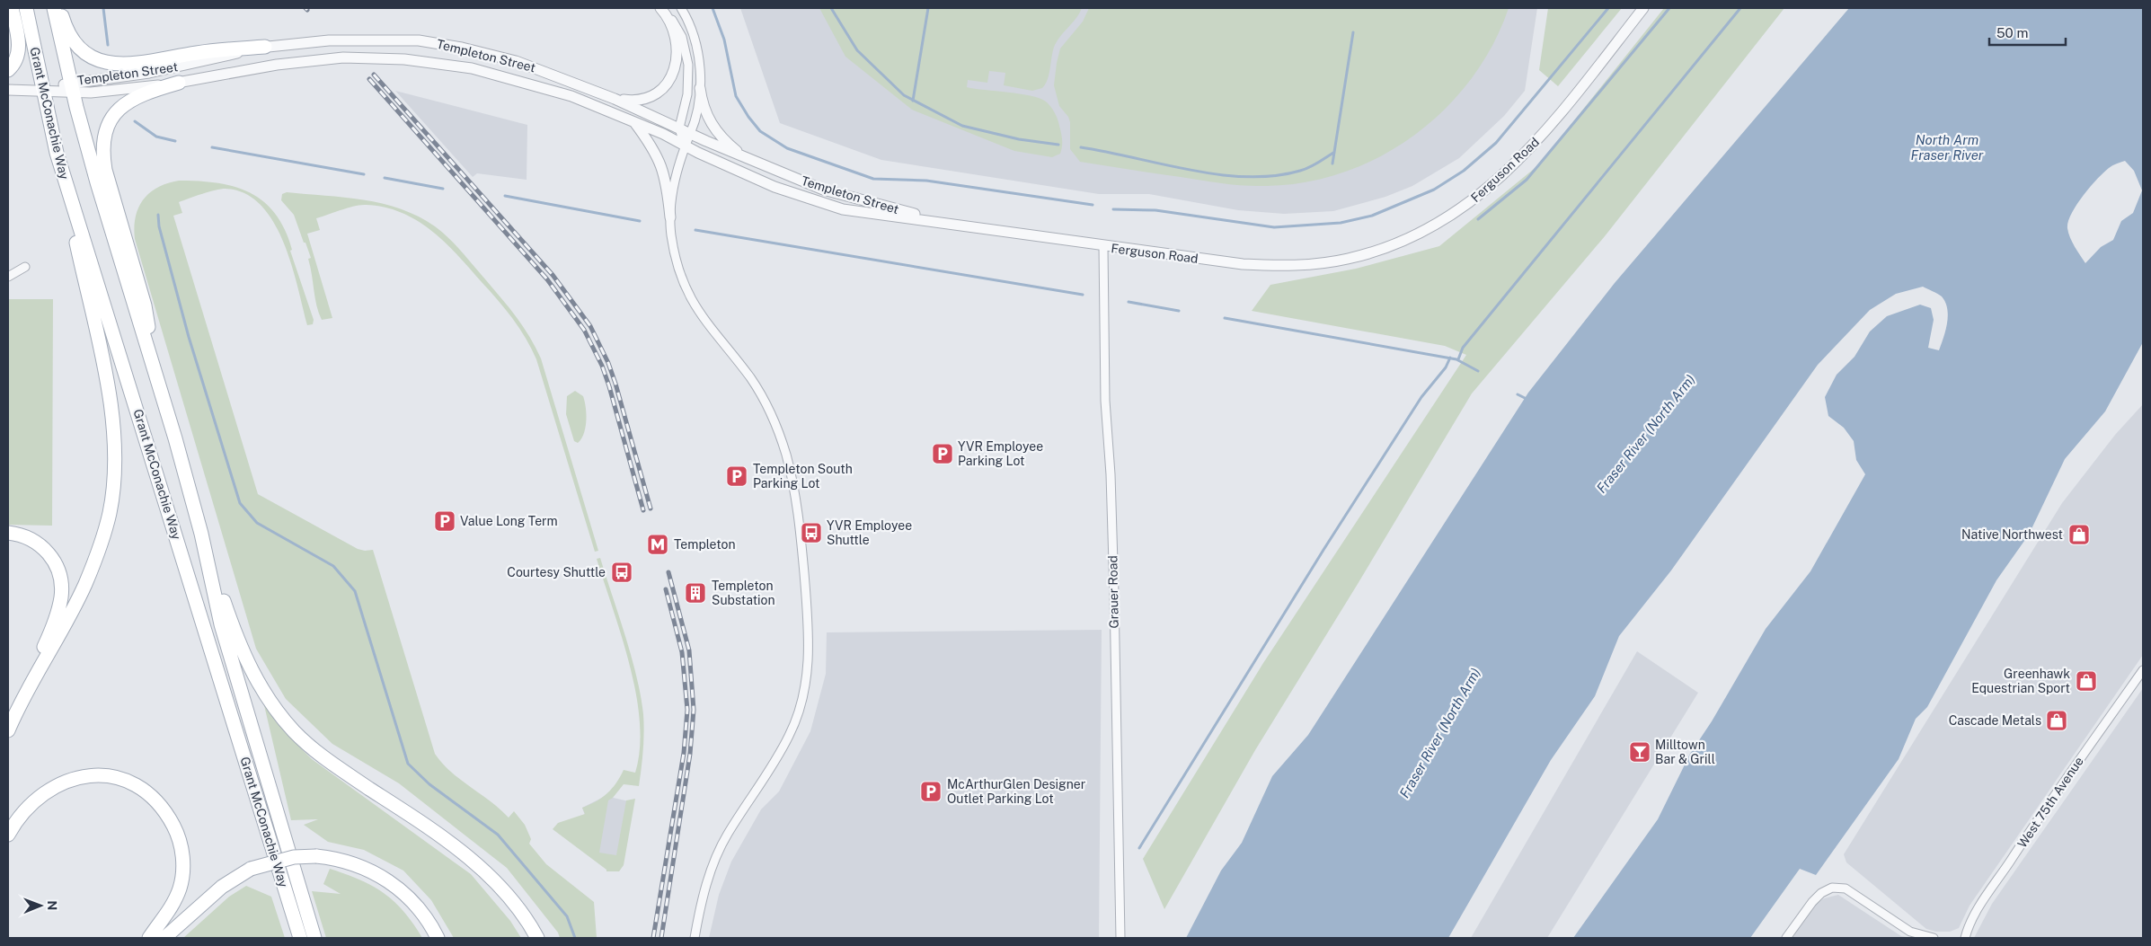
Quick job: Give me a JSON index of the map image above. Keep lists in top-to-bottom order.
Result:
{
  "streets": {
    "main road": ["Grant McConachie Way"],
    "street": [
      "Templeton Street",
      "Ferguson Road",
      "Grauer Road",
      "West 75th Avenue"
    ]
  },
  "crossings": [
    ["Templeton Street", "Grant McConachie Way"],
    ["Templeton Street", "Ferguson Road"],
    ["Templeton Street", "Grauer Road"],
    ["Ferguson Road", "Grauer Road"]
  ],
  "water": ["North Arm Fraser River", "Fraser River (North Arm)"],
  "places": {
    "parking": [
      "YVR Employee Parking Lot",
      "Templeton South Parking Lot",
      "Value Long Term",
      "McArthurGlen Designer Outlet Parking Lot"
    ],
    "bus stop": ["YVR Employee Shuttle", "Courtesy Shuttle"],
    "shop": ["Native Northwest", "Greenhawk Equestrian Sport", "Cascade Metals"],
    "metro station": ["Templeton"],
    "building": ["Templeton Substation"],
    "bar": ["Milltown Bar & Grill"]
  },
  "scale_bar": "50 m",
  "north": "right"
}
